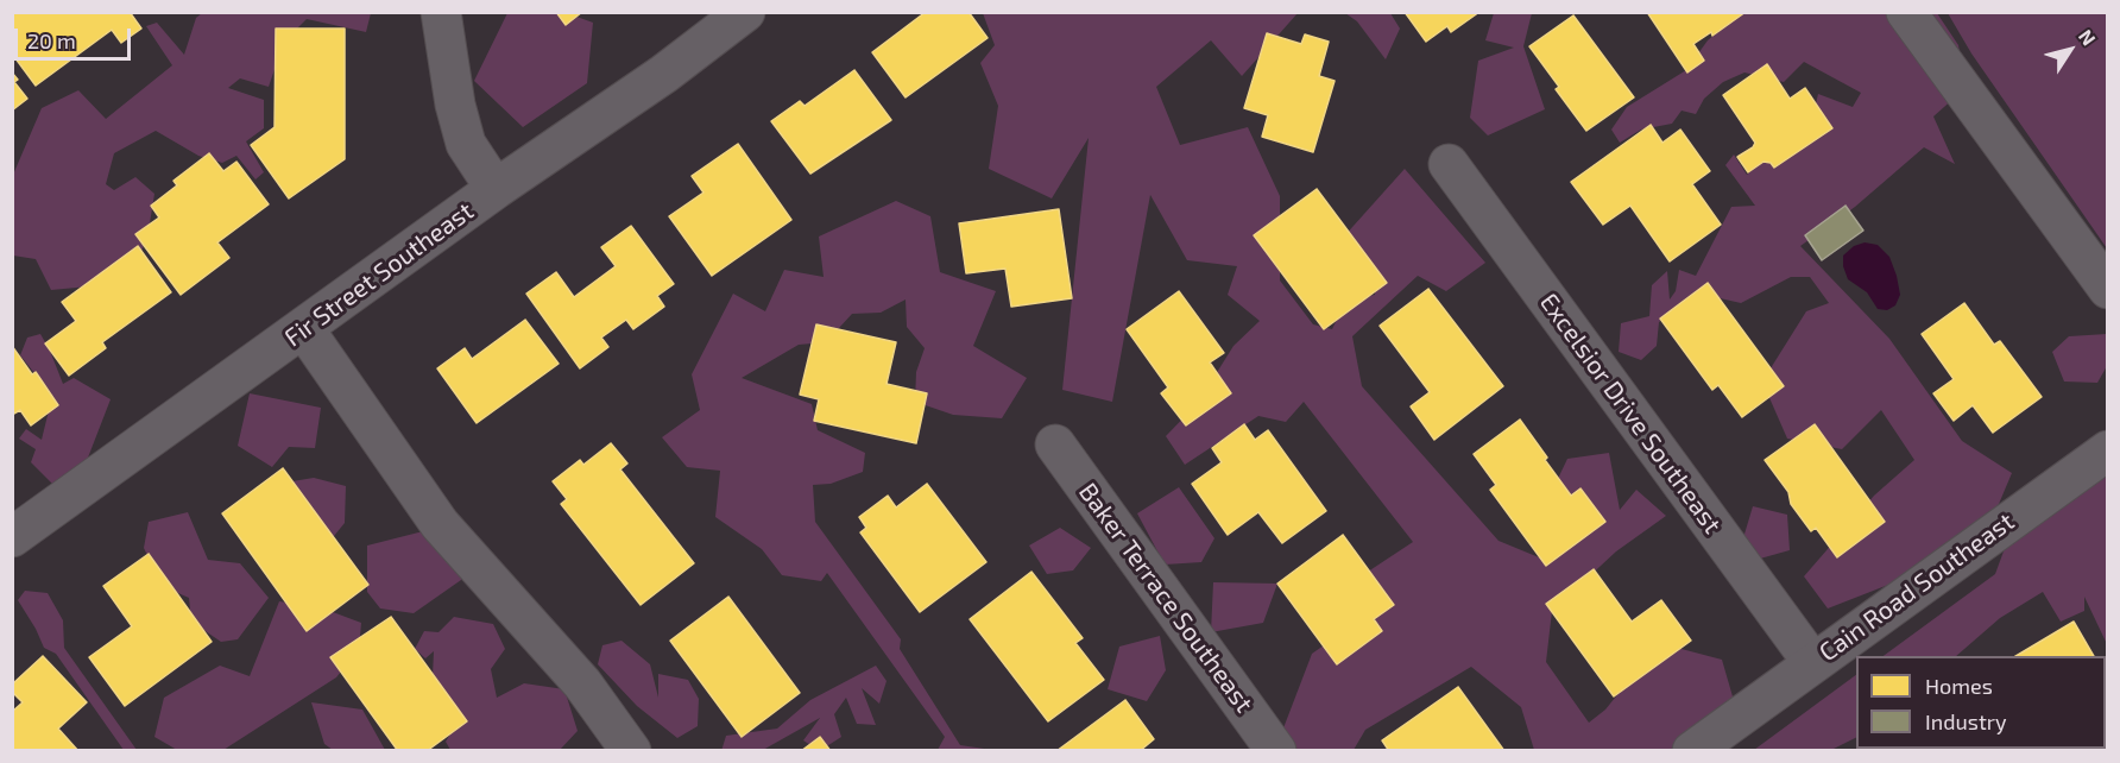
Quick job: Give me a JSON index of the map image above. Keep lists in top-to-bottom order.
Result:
{
  "streets": {
    "street": [
      "Fir Street Southeast",
      "Excelsior Drive Southeast",
      "Cain Road Southeast",
      "Baker Terrace Southeast"
    ]
  },
  "crossings": [
    ["Excelsior Drive Southeast", "Cain Road Southeast"]
  ],
  "legend": ["Homes", "Industry"],
  "scale_bar": "20 m",
  "north": "top right"
}
